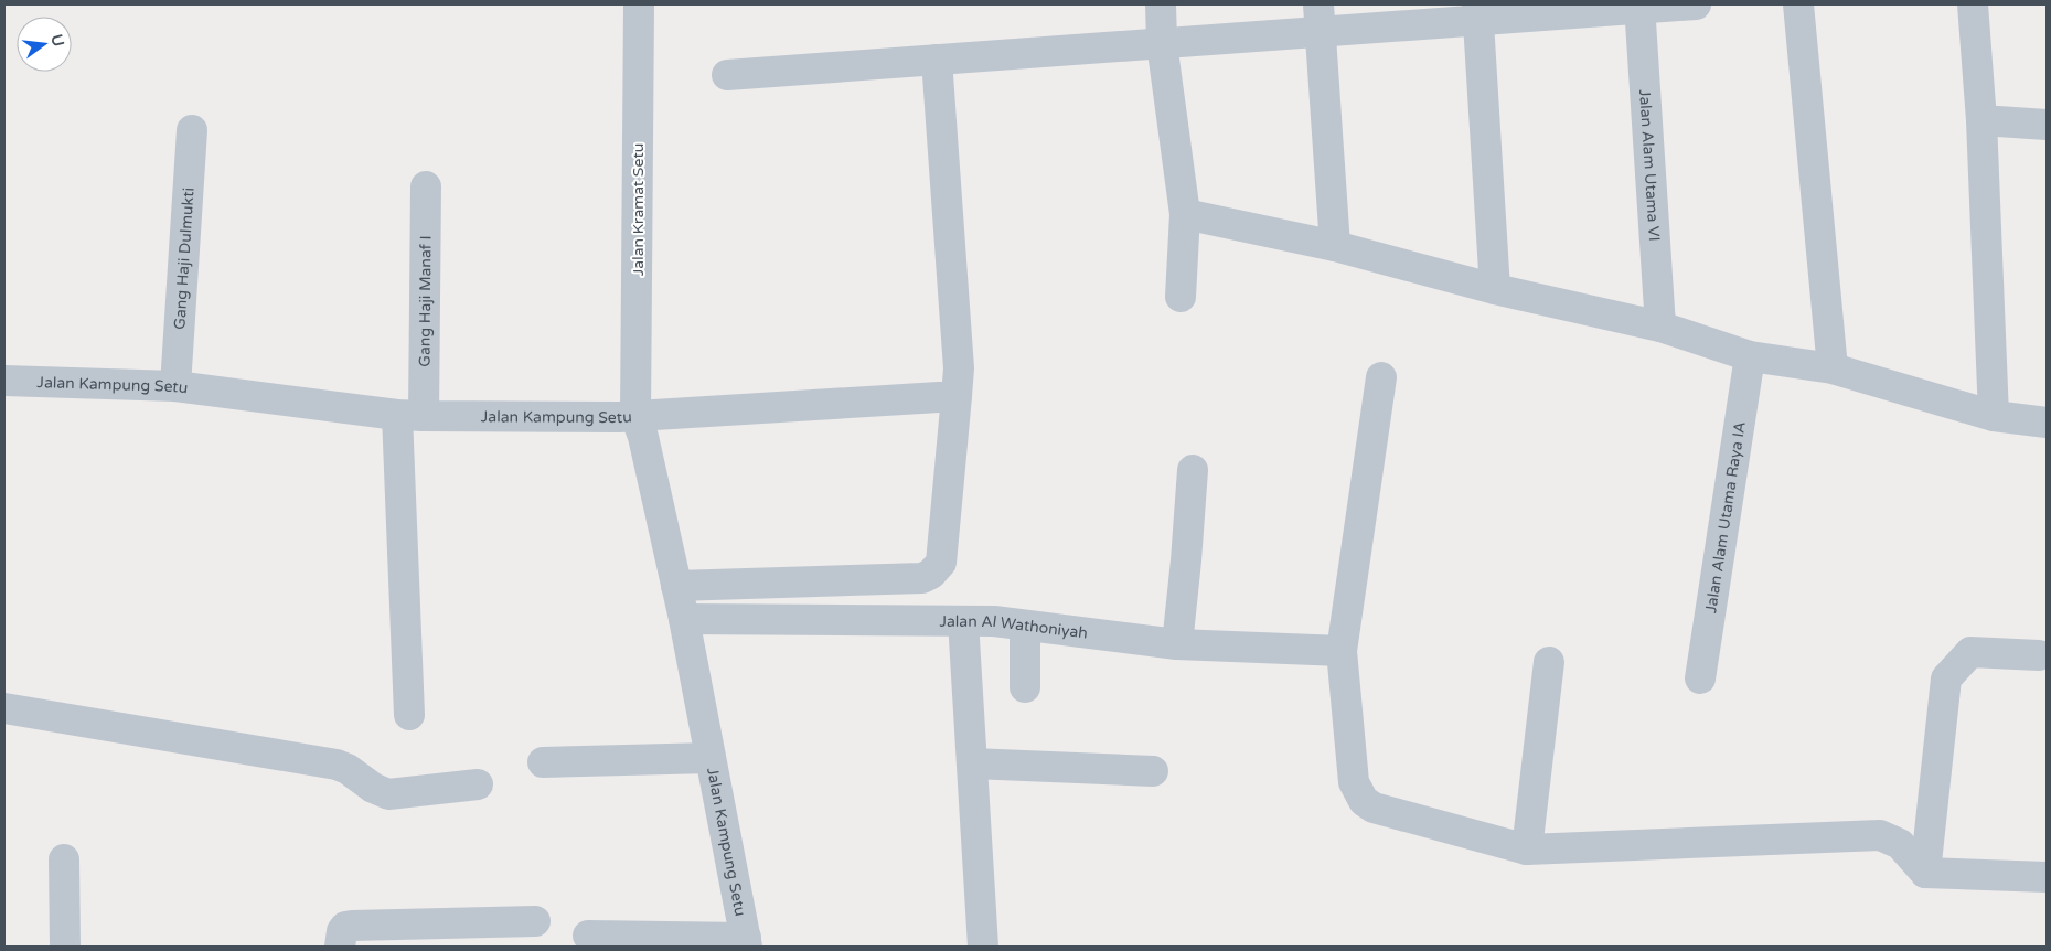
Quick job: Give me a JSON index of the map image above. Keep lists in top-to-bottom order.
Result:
{
  "streets": {
    "street": [
      "Jalan Alam Utama VI",
      "Jalan Kramat Setu",
      "Gang Haji Dulmukti",
      "Gang Haji Manaf I",
      "Jalan Kampung Setu",
      "Jalan Alam Utama Raya IA",
      "Jalan Al Wathoniyah"
    ]
  },
  "crossings": [
    ["Jalan Kramat Setu", "Jalan Kampung Setu"],
    ["Gang Haji Dulmukti", "Jalan Kampung Setu"],
    ["Gang Haji Manaf I", "Jalan Kampung Setu"],
    ["Jalan Kampung Setu", "Jalan Al Wathoniyah"]
  ],
  "north": "right"
}
